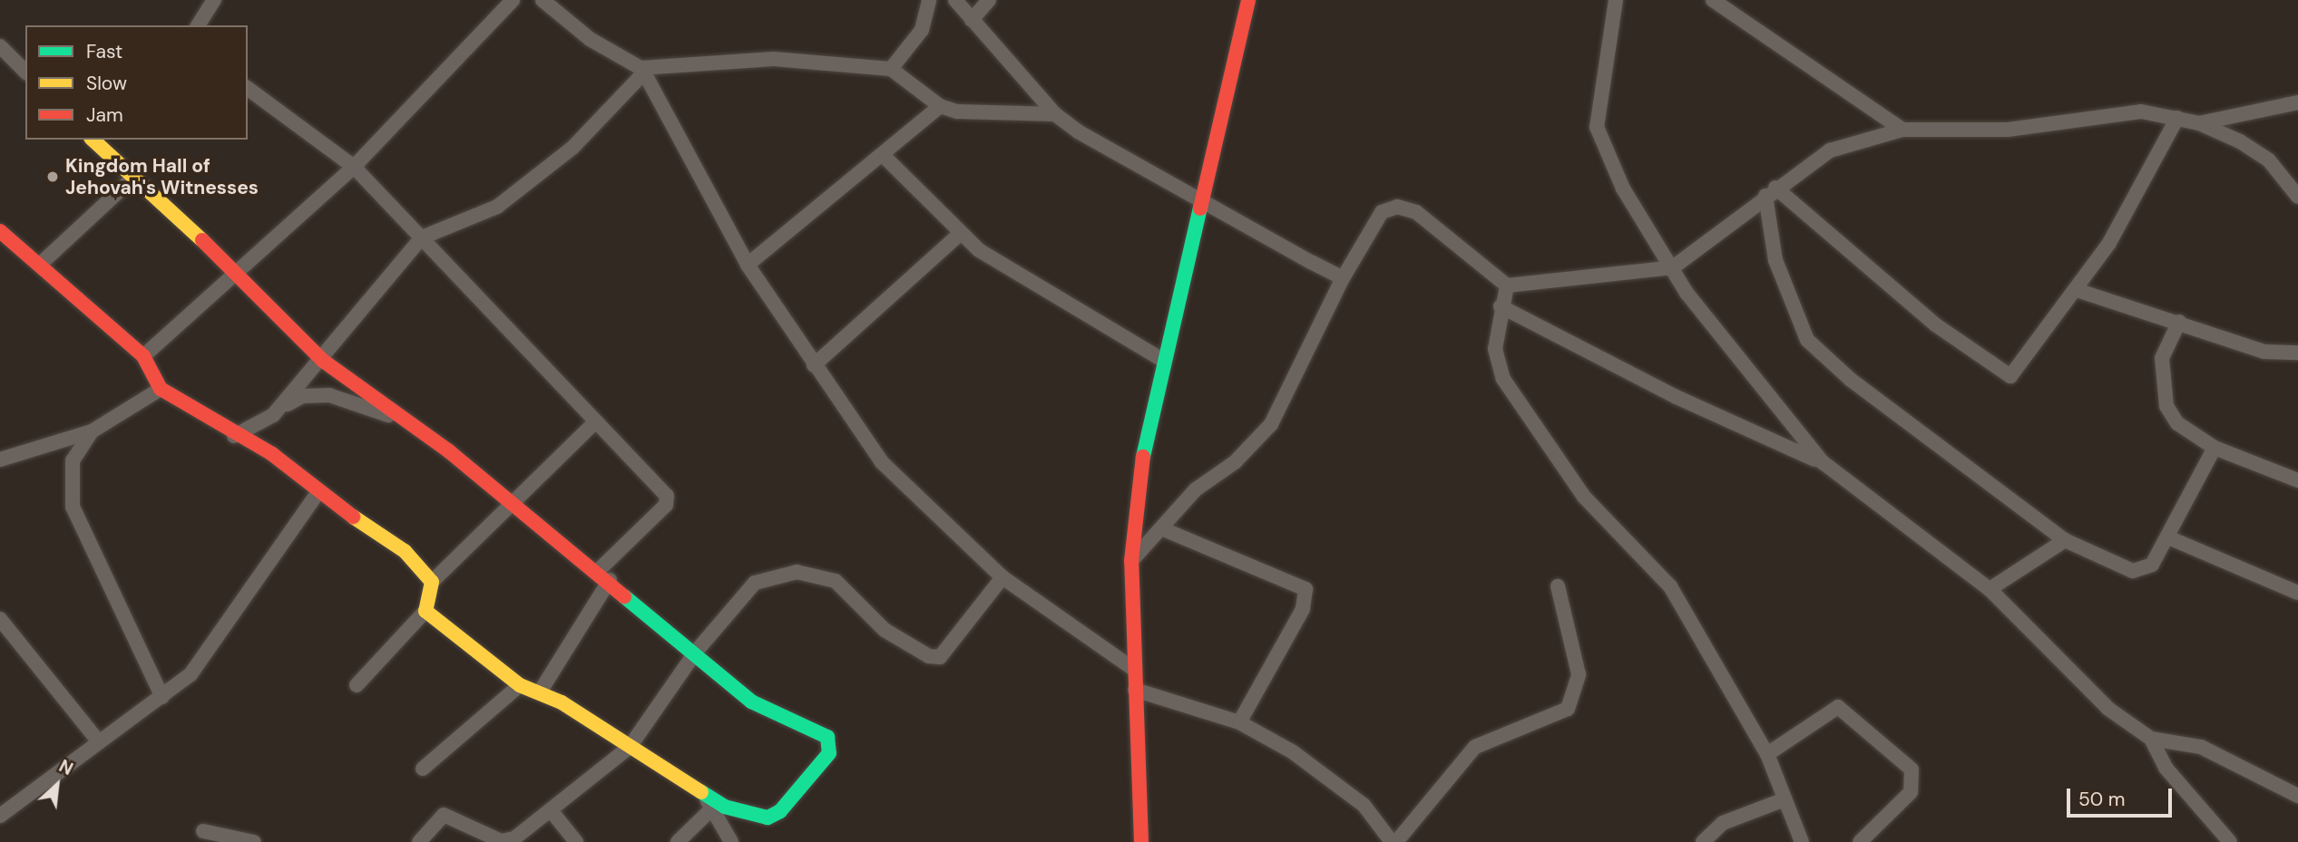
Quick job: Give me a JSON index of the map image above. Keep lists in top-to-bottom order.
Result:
{
  "places": ["Kingdom Hall of Jehovah's Witnesses"],
  "legend": ["Fast", "Slow", "Jam"],
  "scale_bar": "50 m",
  "north": "top right"
}
